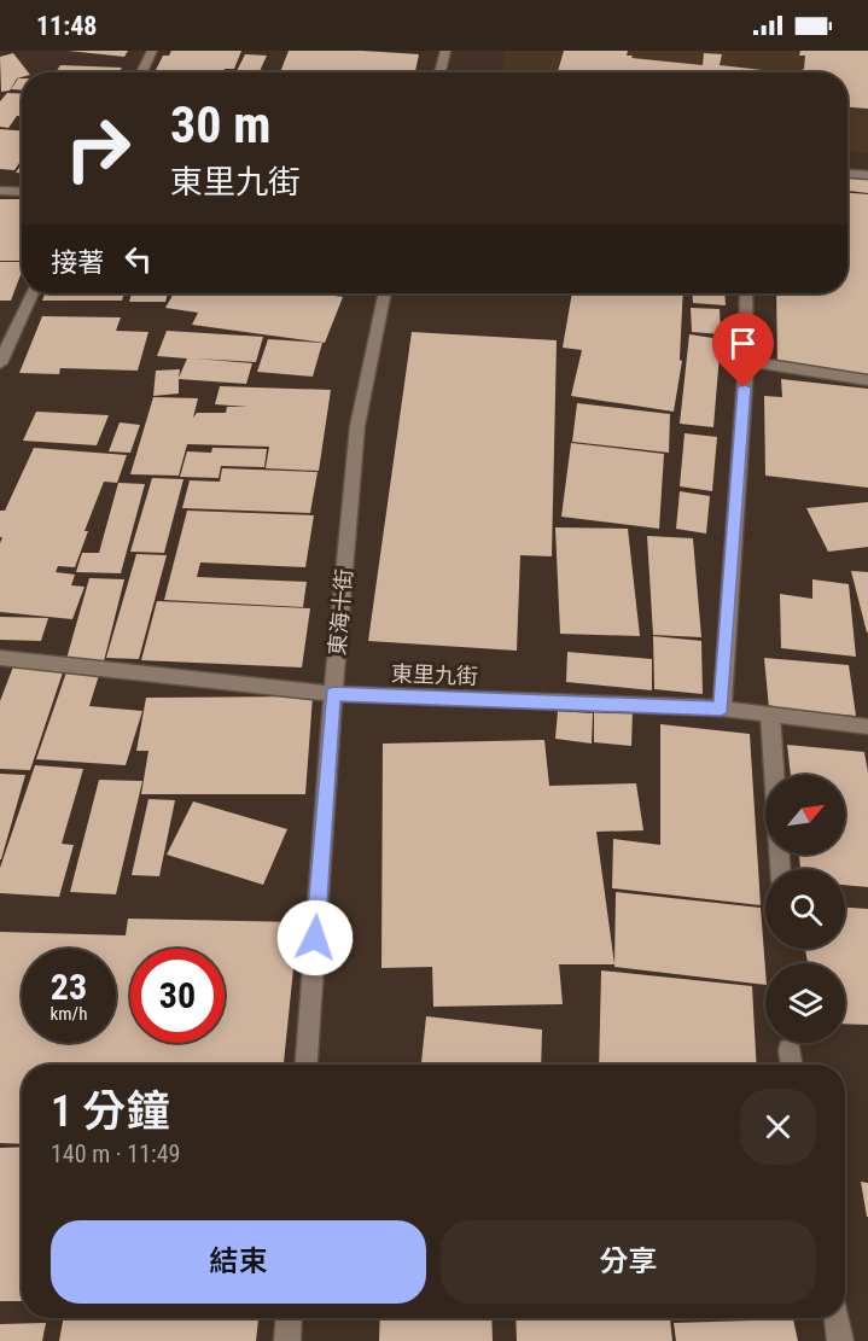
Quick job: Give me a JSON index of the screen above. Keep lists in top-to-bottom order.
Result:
{
  "streets": {
    "street": ["東海十街", "東里九街"]
  },
  "crossings": [
    ["東海十街", "東里九街"]
  ],
  "north": "top right",
  "page": {
    "status": "11:48",
    "turn": ["30 m", "東里九街"],
    "then": "接著",
    "speed": "23 km/h",
    "limit": "30",
    "heading": ["1 分鐘", "140 m · 11:49"],
    "buttons": ["結束", "分享"]
  }
}
